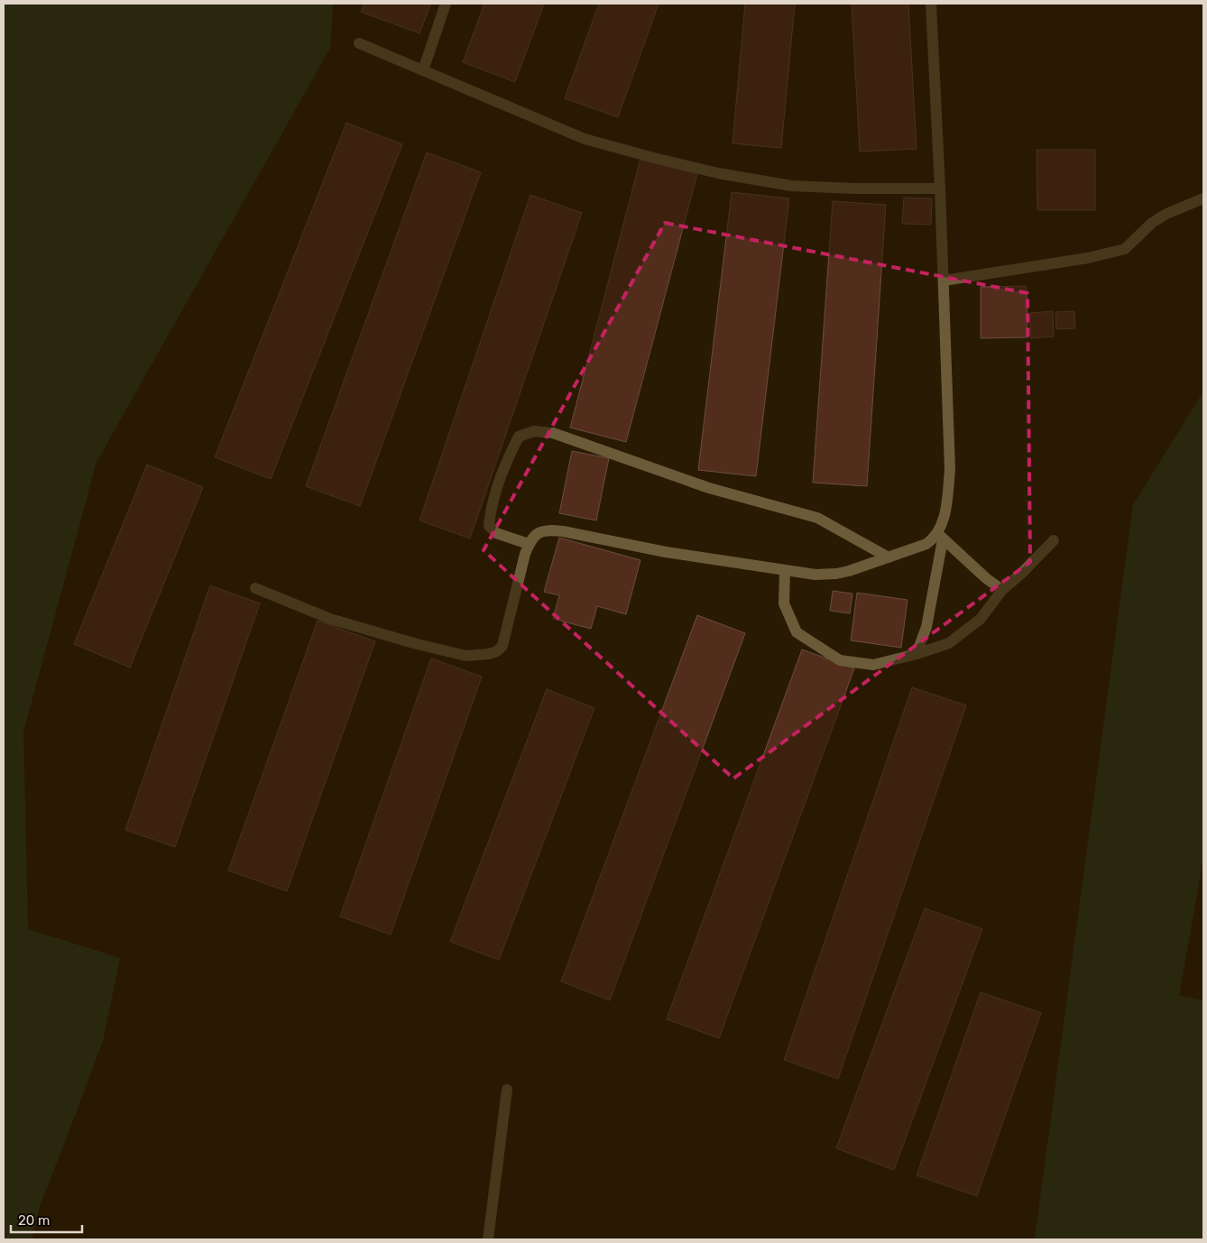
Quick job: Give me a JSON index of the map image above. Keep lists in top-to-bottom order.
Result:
{
  "scale_bar": "20 m"
}
